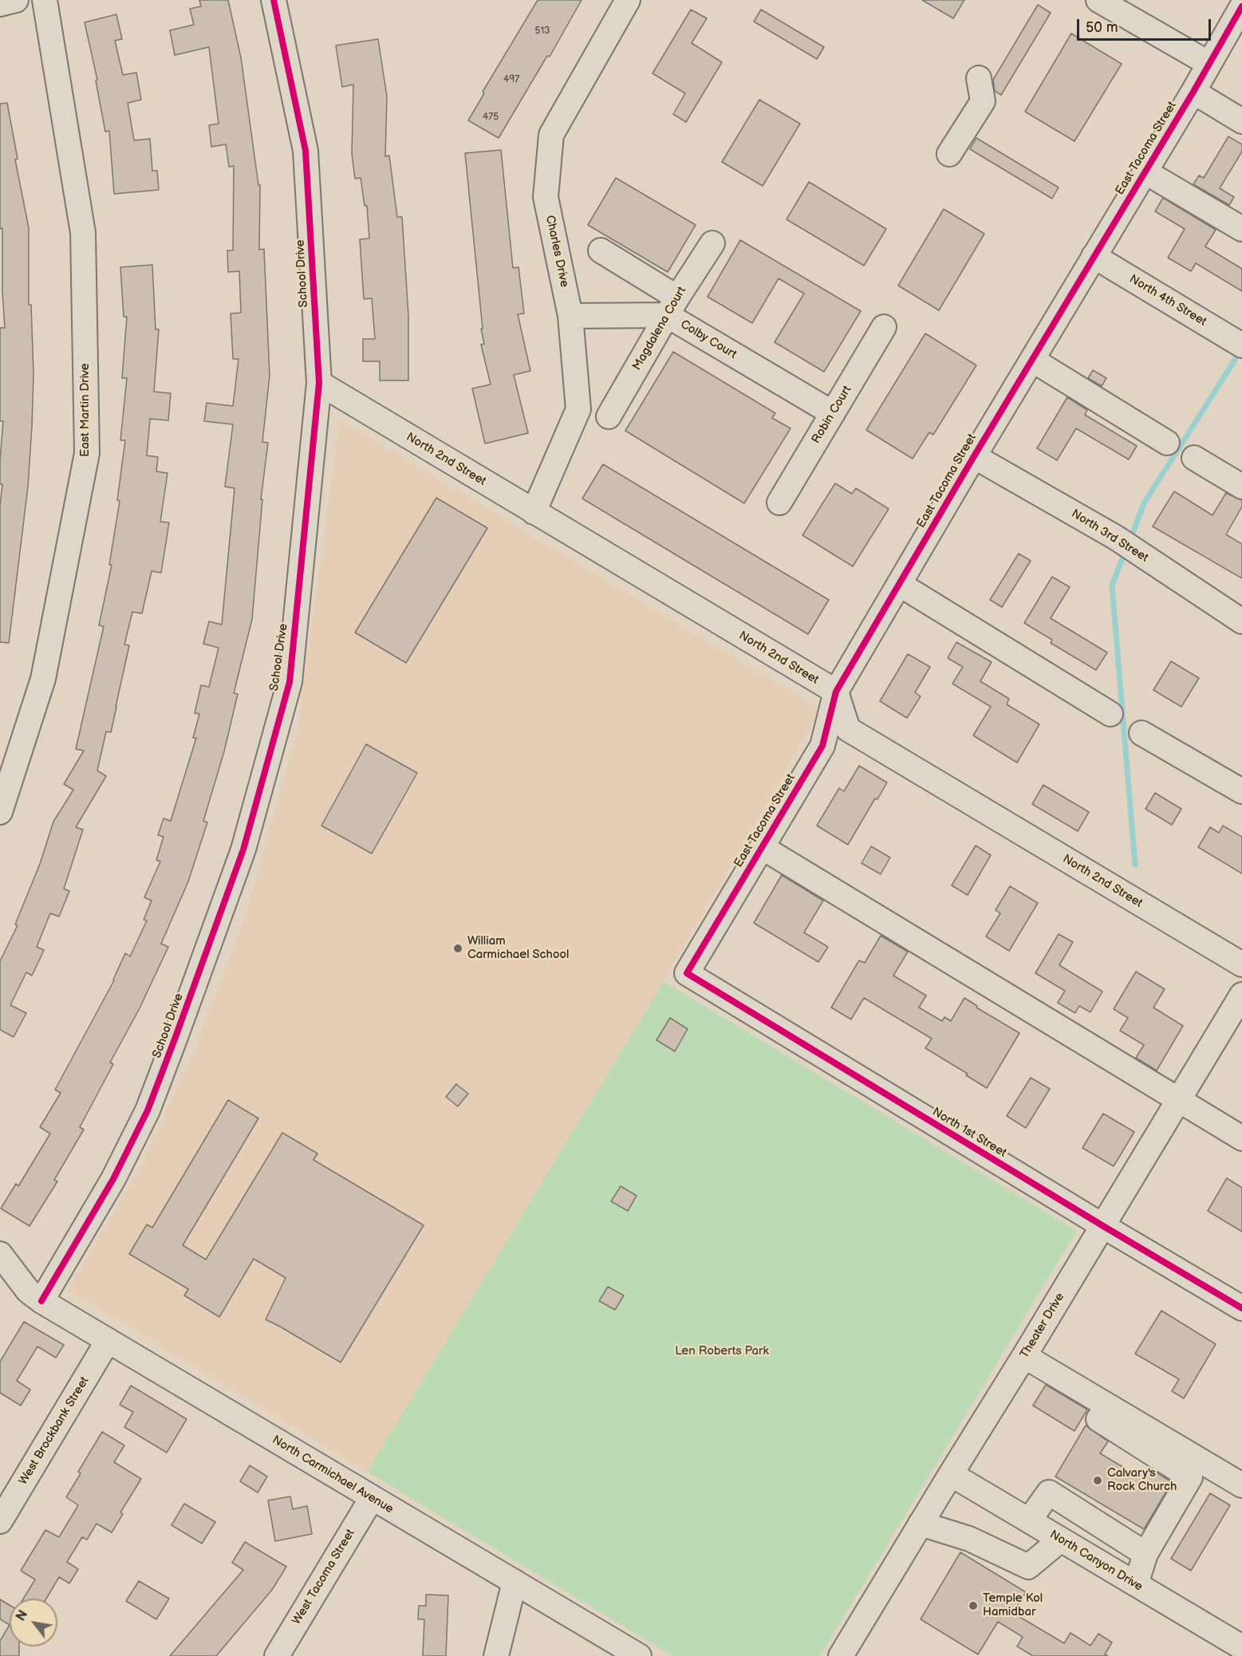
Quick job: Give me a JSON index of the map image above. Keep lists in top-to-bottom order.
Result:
{
  "streets": {
    "street": [
      "East Tacoma Street",
      "Charles Drive",
      "School Drive",
      "North 4th Street",
      "Magdalena Court",
      "Colby Court",
      "East Martin Drive",
      "Robin Court",
      "North 2nd Street",
      "North 3rd Street",
      "North 1st Street",
      "Theater Drive",
      "West Brockbank Street",
      "North Carmichael Avenue",
      "North Canyon Drive",
      "West Tacoma Street"
    ]
  },
  "crossings": [
    ["East Tacoma Street", "North 4th Street"],
    ["East Tacoma Street", "North 2nd Street"],
    ["East Tacoma Street", "North 3rd Street"],
    ["East Tacoma Street", "North 1st Street"],
    ["Charles Drive", "Colby Court"],
    ["Charles Drive", "North 2nd Street"],
    ["School Drive", "North 2nd Street"],
    ["School Drive", "North Carmichael Avenue"],
    ["Magdalena Court", "Colby Court"],
    ["Colby Court", "Robin Court"],
    ["North 1st Street", "Theater Drive"],
    ["Theater Drive", "North Canyon Drive"],
    ["West Brockbank Street", "North Carmichael Avenue"],
    ["North Carmichael Avenue", "West Tacoma Street"]
  ],
  "parks": ["Len Roberts Park"],
  "places": ["William Carmichael School", "Calvary's Rock Church", "Temple Kol Hamidbar"],
  "house_numbers": ["513", "497", "475"],
  "scale_bar": "50 m",
  "north": "top left"
}
